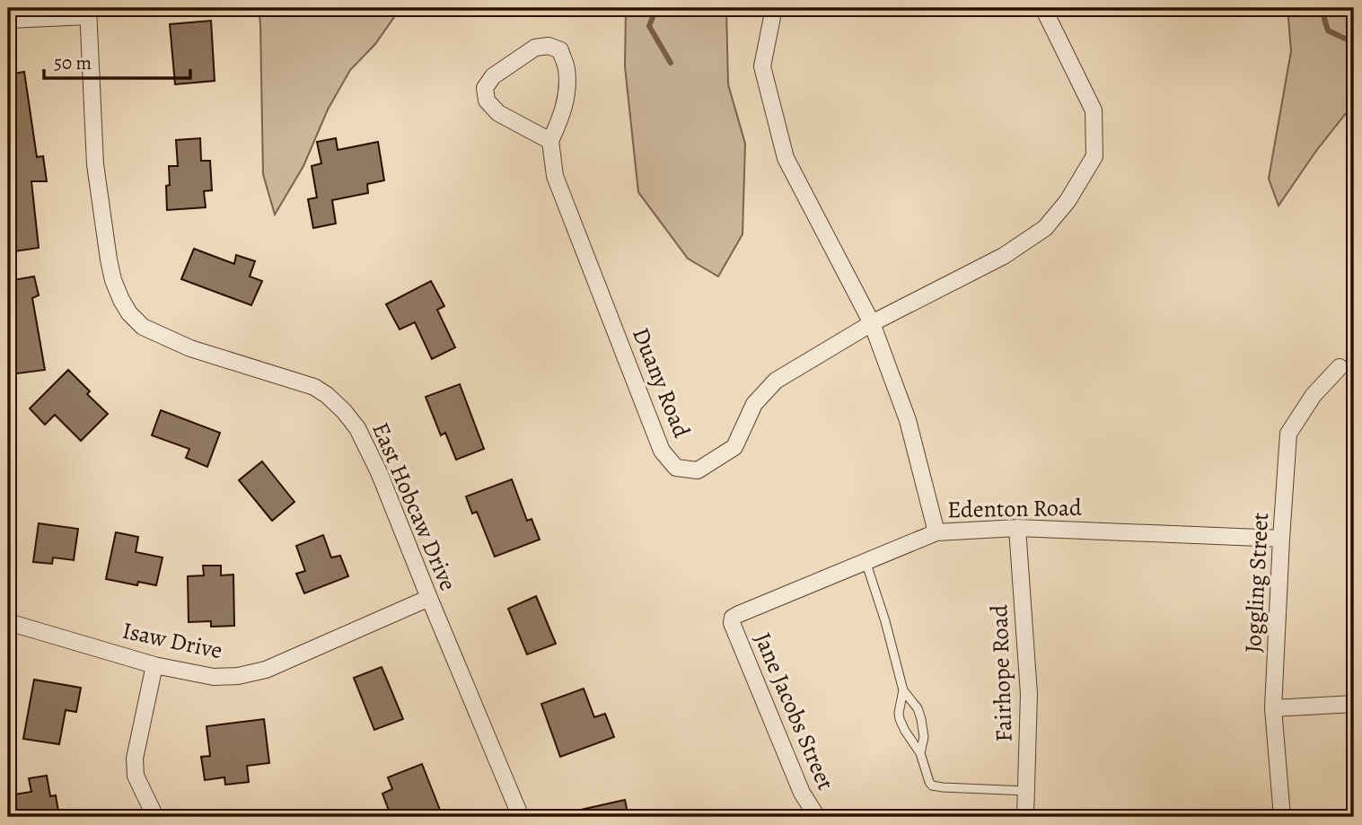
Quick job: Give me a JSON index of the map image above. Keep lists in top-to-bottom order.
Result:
{
  "streets": {
    "street": [
      "Duany Road",
      "East Hobcaw Drive",
      "Edenton Road",
      "Joggling Street",
      "Isaw Drive",
      "Fairhope Road",
      "Jane Jacobs Street"
    ]
  },
  "crossings": [
    ["East Hobcaw Drive", "Isaw Drive"],
    ["Edenton Road", "Joggling Street"],
    ["Edenton Road", "Fairhope Road"],
    ["Edenton Road", "Jane Jacobs Street"]
  ],
  "scale_bar": "50 m"
}
